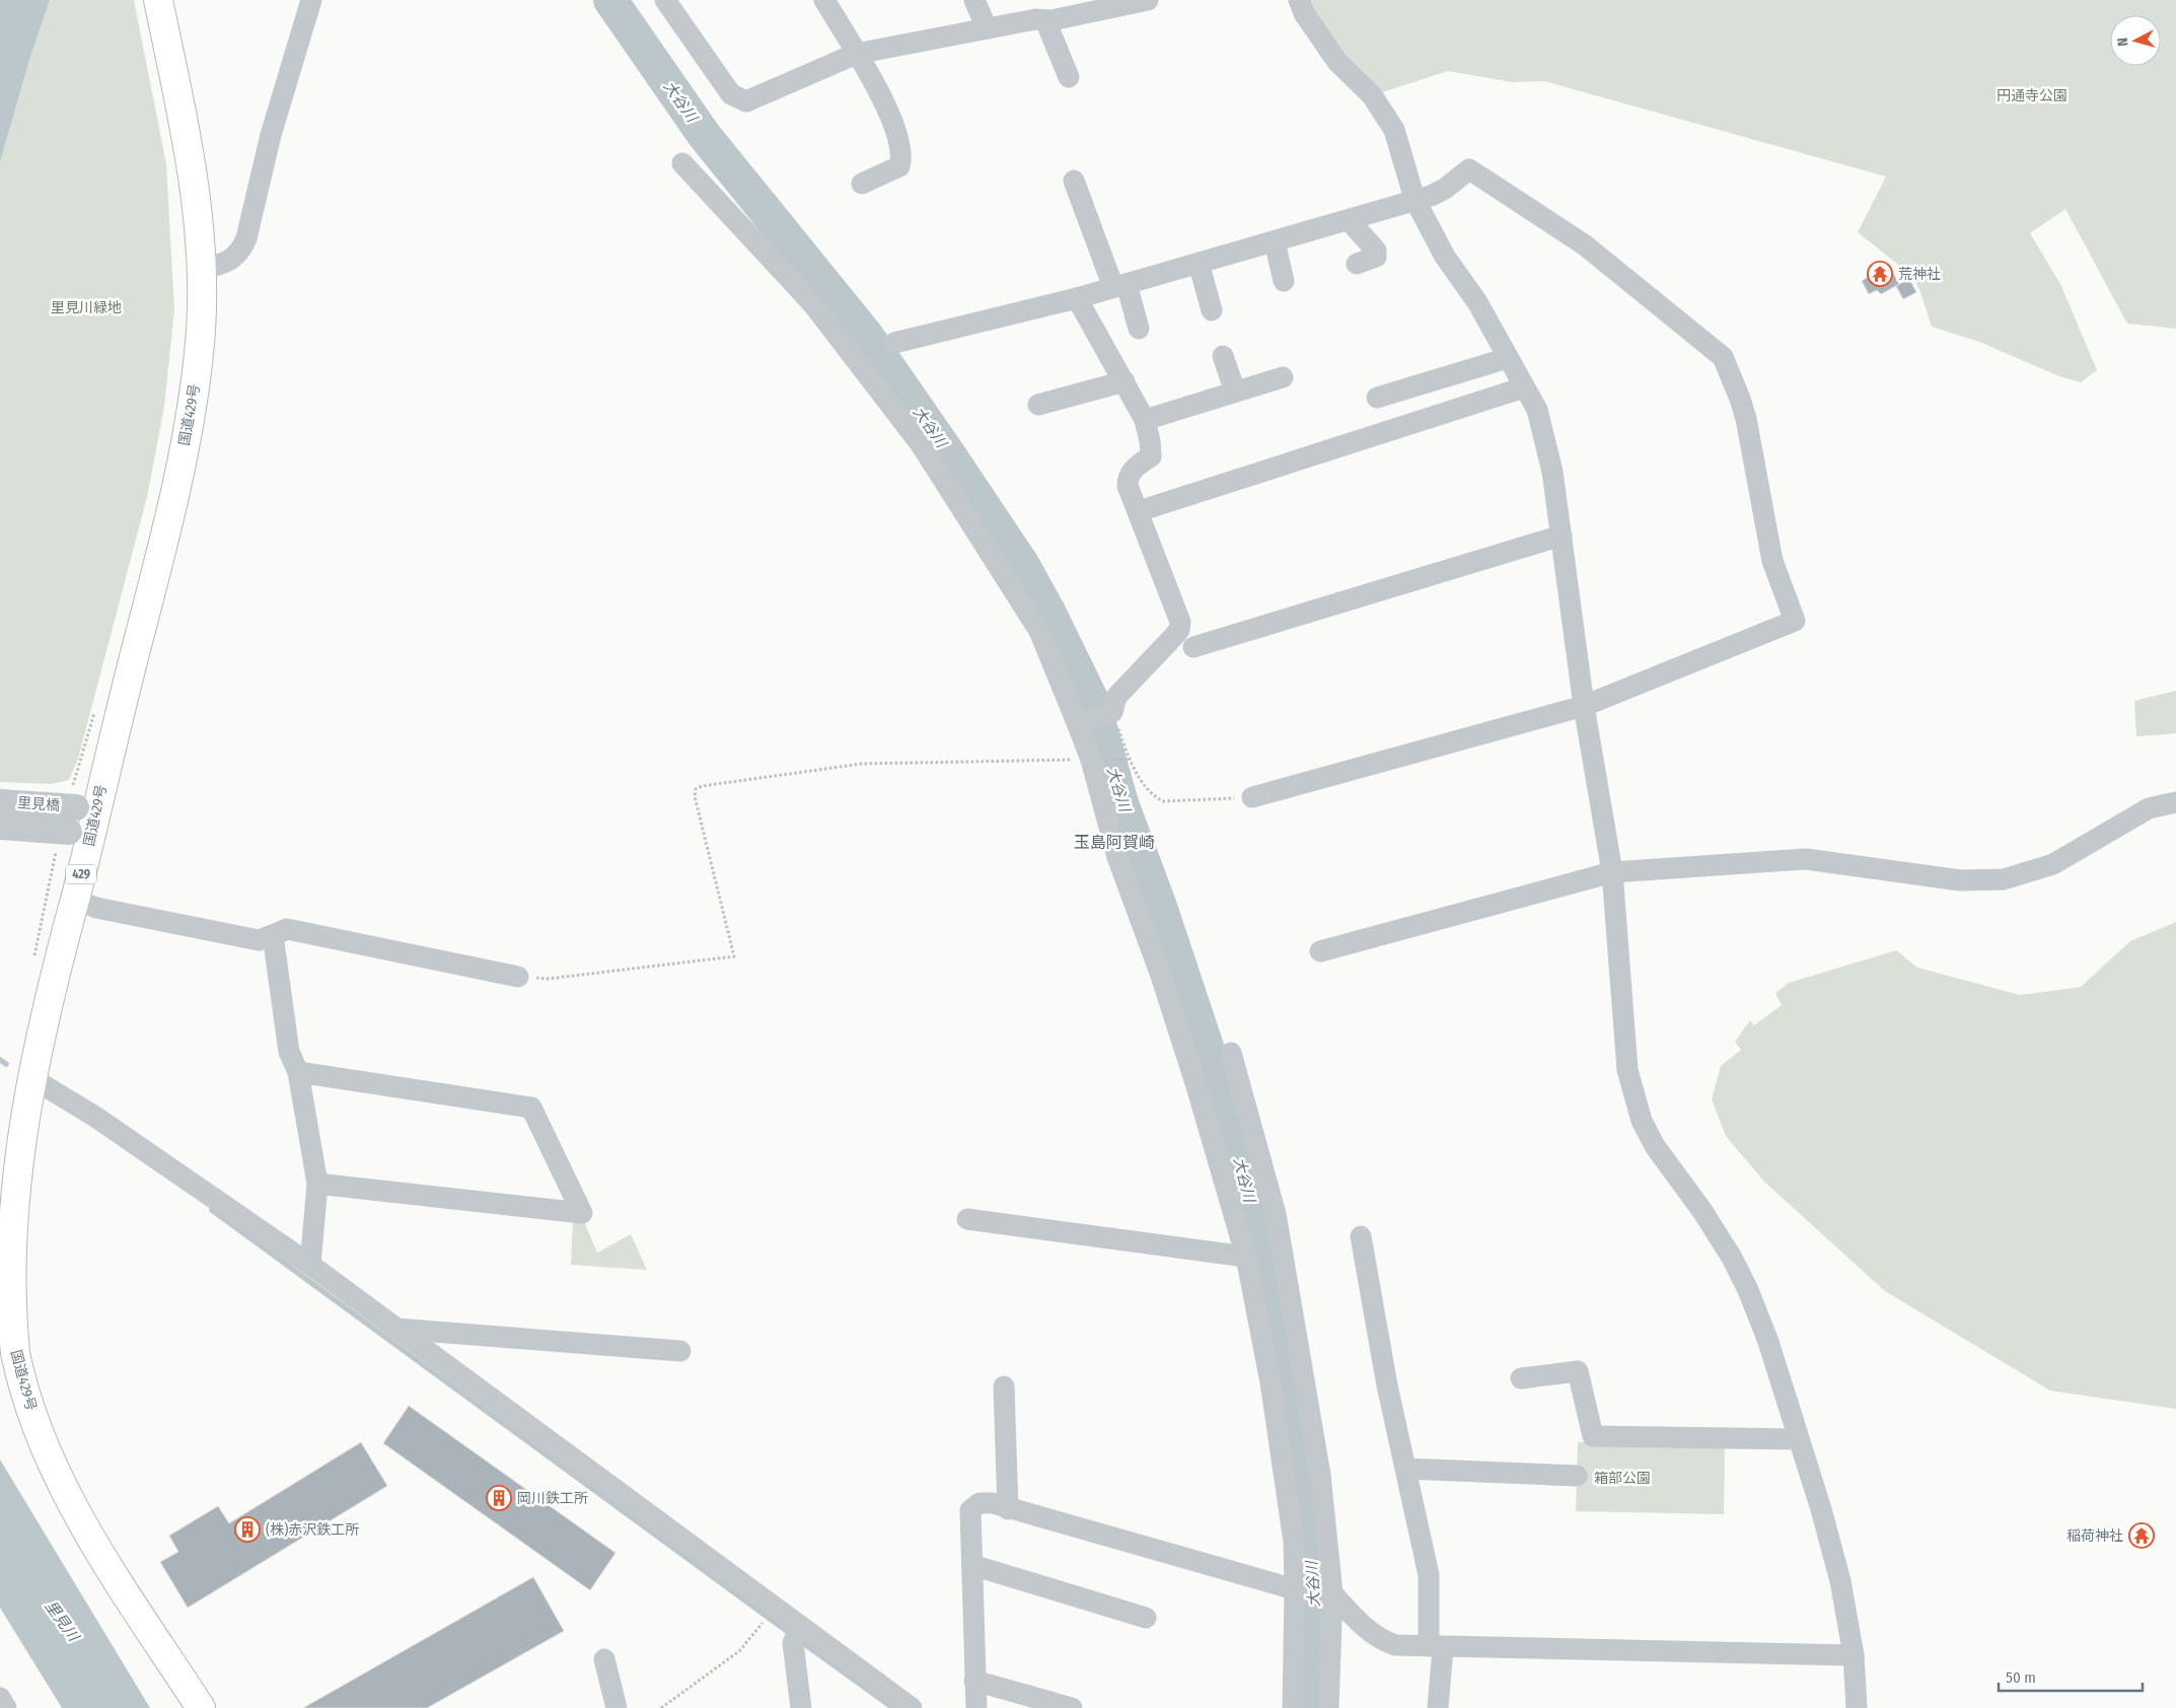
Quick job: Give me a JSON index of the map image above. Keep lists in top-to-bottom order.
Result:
{
  "streets": {
    "highway": ["国道429号", "429"],
    "street": ["里見橋"]
  },
  "districts": ["玉島阿賀崎"],
  "water": ["大谷川", "里見川"],
  "parks": ["円通寺公園", "里見川緑地", "箱部公園"],
  "places": {
    "temple": ["荒神社", "稲荷神社"],
    "building": ["岡川鉄工所", "(株)赤沢鉄工所"]
  },
  "scale_bar": "50 m",
  "north": "left"
}
